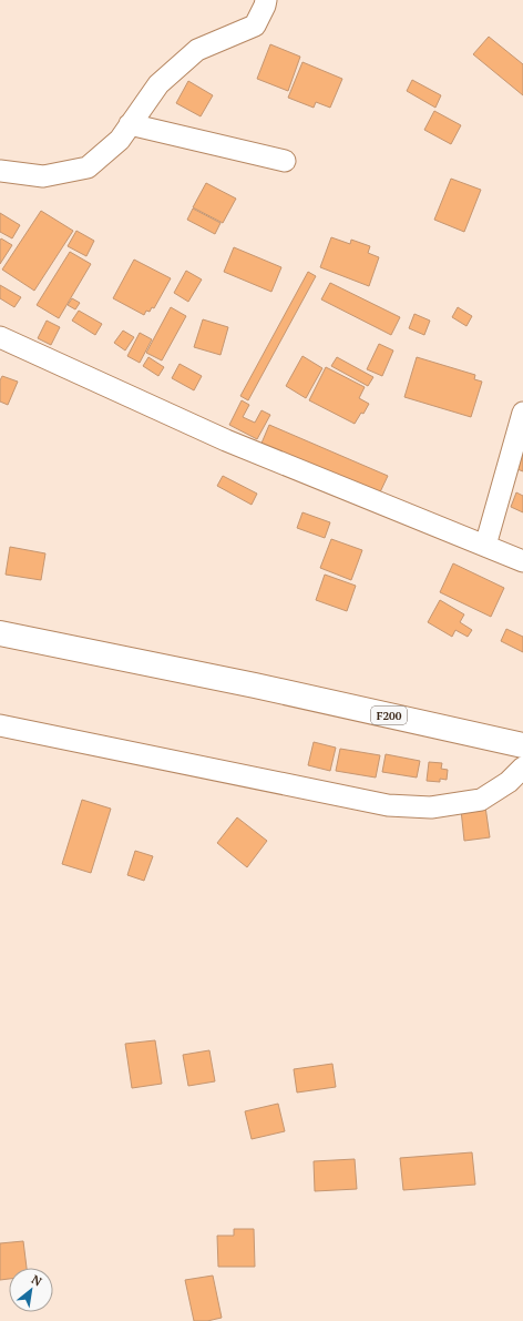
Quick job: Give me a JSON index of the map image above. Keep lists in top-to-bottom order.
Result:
{
  "streets": {
    "main road": ["F200"]
  },
  "north": "top right"
}
